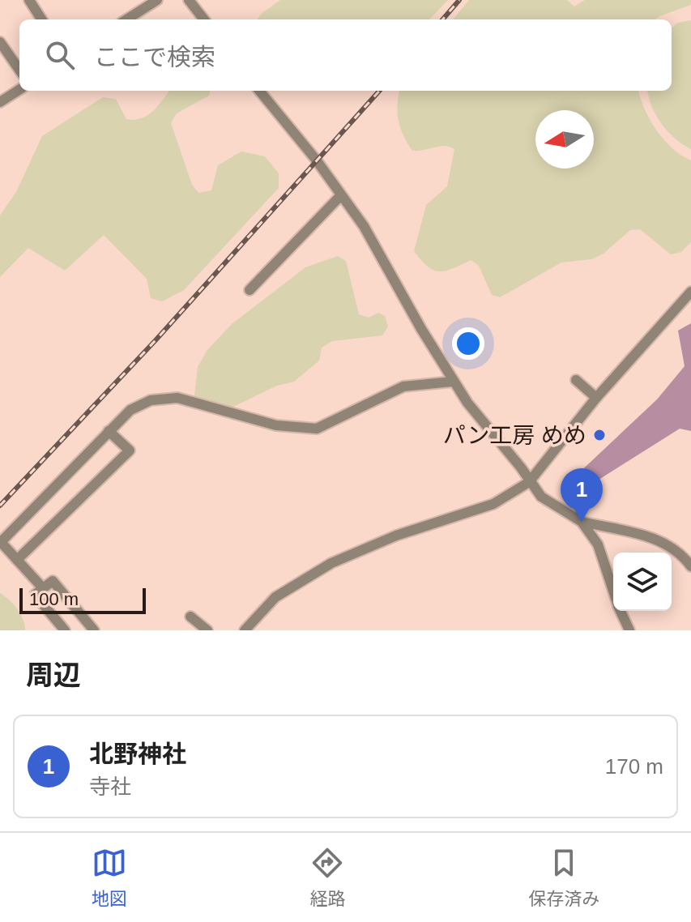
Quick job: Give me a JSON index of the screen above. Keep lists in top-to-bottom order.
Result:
{
  "places": ["パン工房 めめ"],
  "scale_bar": "100 m",
  "north": "left",
  "page": {
    "search": "ここで検索",
    "pins": "1",
    "scale": "100 m",
    "heading": "周辺",
    "list": [
      {
        "mark": "1",
        "name": "北野神社",
        "note": "寺社",
        "value": "170 m"
      }
    ],
    "nav": ["地図", "経路", "保存済み"]
  }
}
